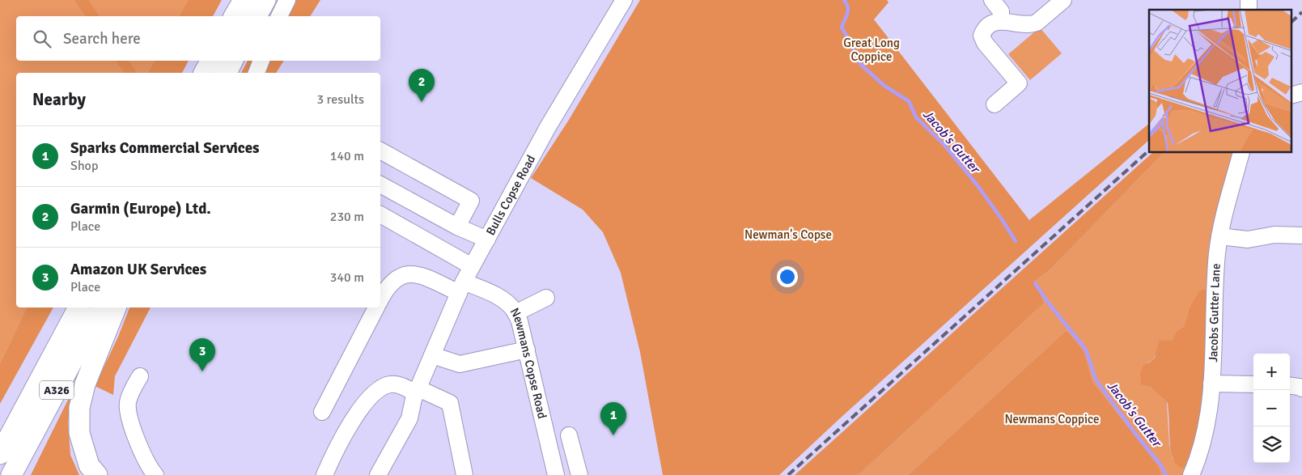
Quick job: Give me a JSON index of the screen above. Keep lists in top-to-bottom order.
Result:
{
  "streets": {
    "main road": ["A326"],
    "street": ["Bulls Copse Road", "Jacobs Gutter Lane", "Newmans Copse Road"]
  },
  "crossings": [
    ["Bulls Copse Road", "Newmans Copse Road"]
  ],
  "water": ["Jacob's Gutter"],
  "parks": ["Great Long Coppice", "Newman's Copse", "Newmans Coppice"],
  "page": {
    "search": "Search here",
    "pins": ["2", "3", "1"],
    "heading": ["Nearby", "3 results"],
    "list": [
      {
        "mark": "1",
        "name": "Sparks Commercial Services",
        "note": "Shop",
        "value": "140 m"
      },
      {
        "mark": "2",
        "name": "Garmin (Europe) Ltd.",
        "note": "Place",
        "value": "230 m"
      },
      {
        "mark": "3",
        "name": "Amazon UK Services",
        "note": "Place",
        "value": "340 m"
      }
    ],
    "map_buttons": ["+", "−"]
  }
}
